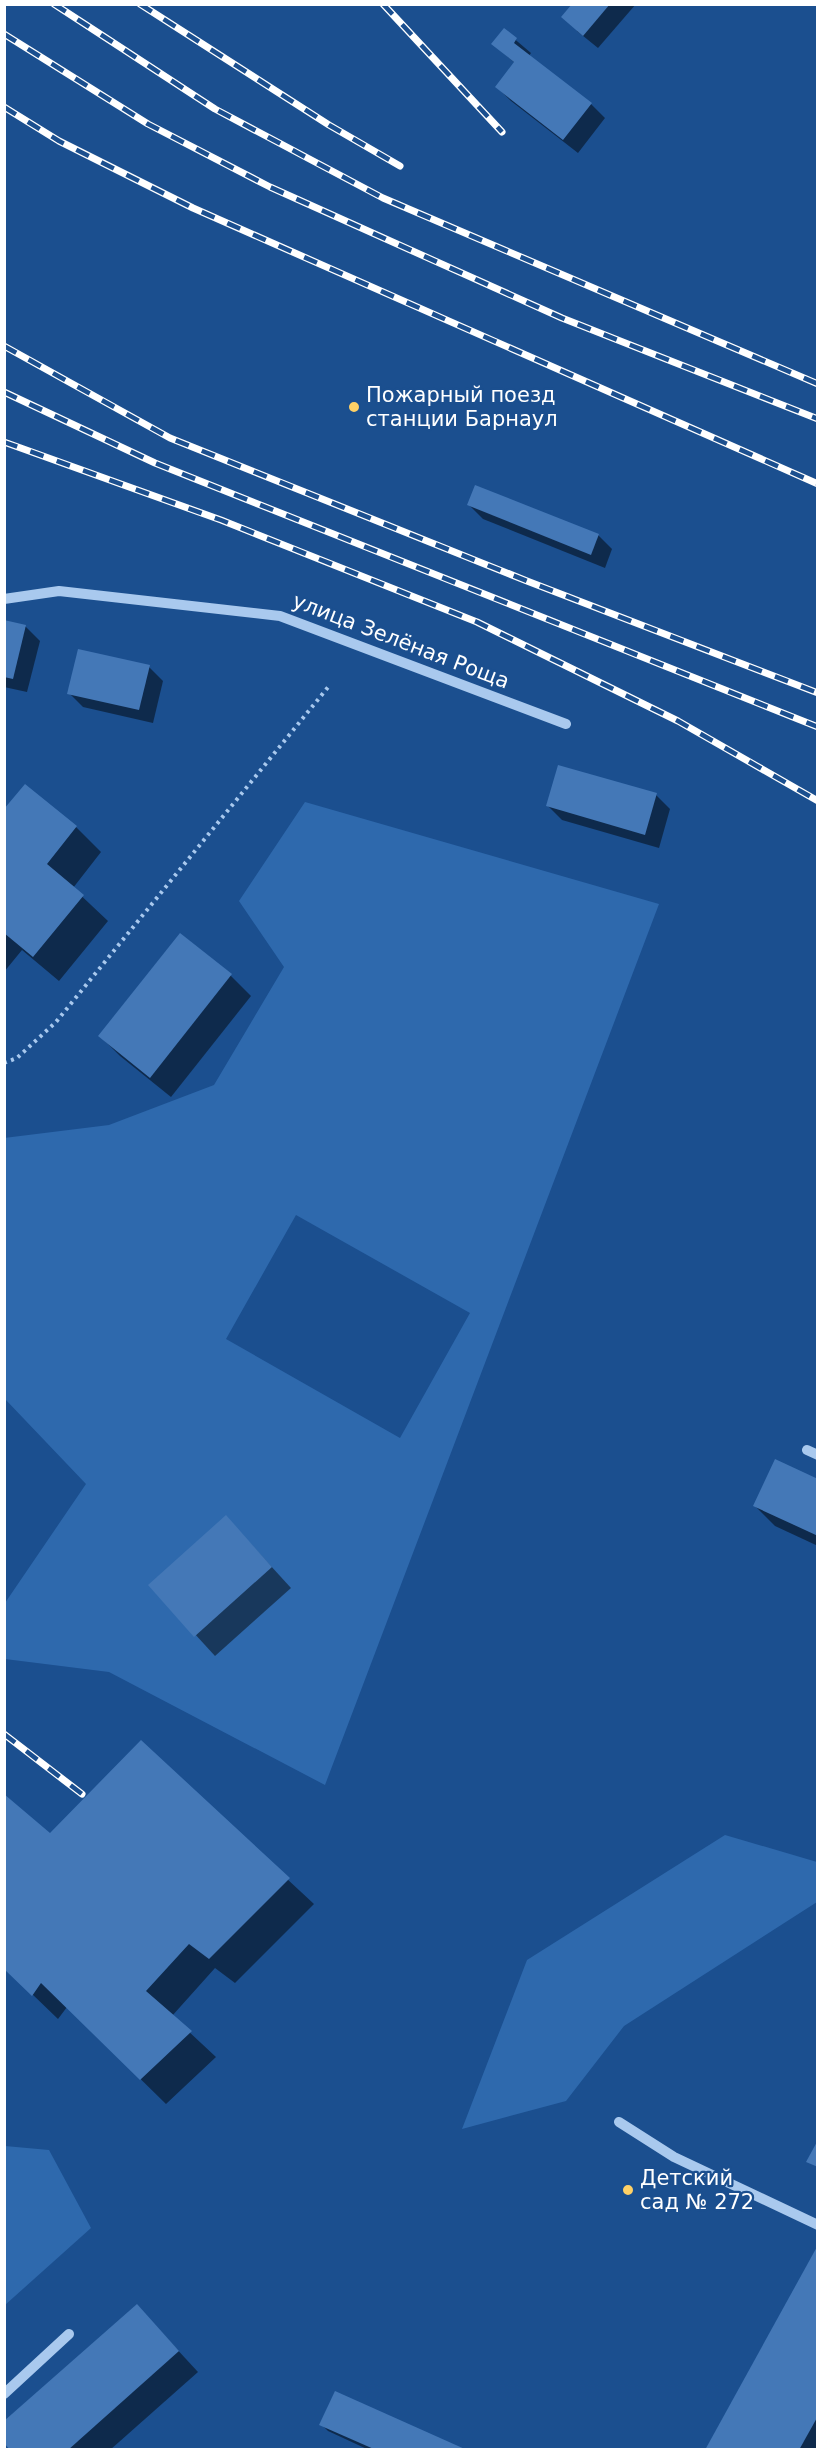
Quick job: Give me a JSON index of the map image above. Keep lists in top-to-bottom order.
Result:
{
  "streets": {
    "lane": ["улица Зелёная Роща"]
  },
  "places": ["Пожарный поезд станции Барнаул", "Детский сад № 272"]
}
